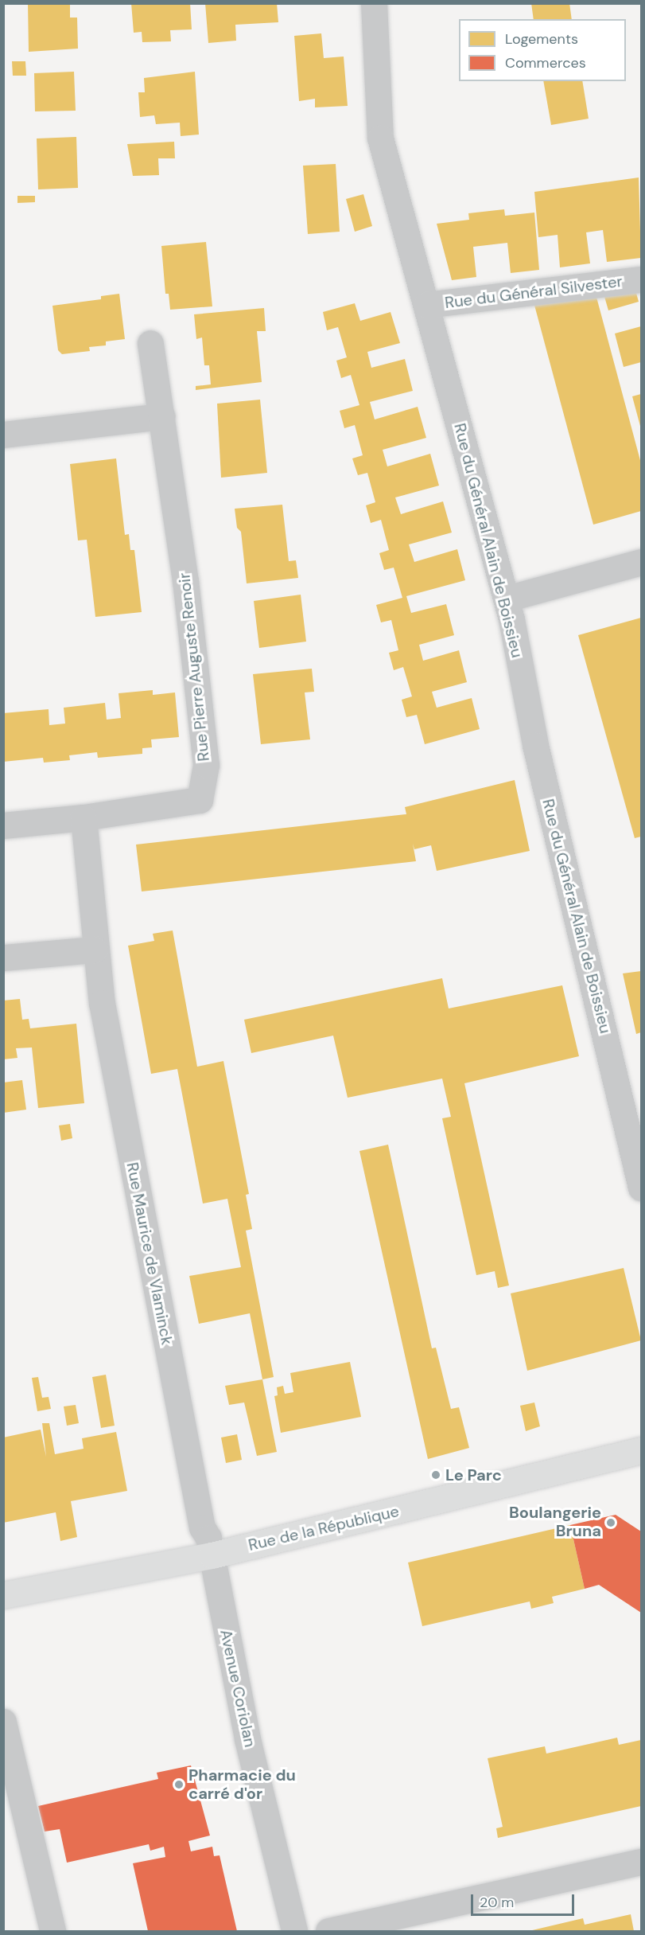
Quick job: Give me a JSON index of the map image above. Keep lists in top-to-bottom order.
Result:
{
  "streets": {
    "main road": ["Rue de la République"],
    "street": [
      "Rue du Général Silvester",
      "Rue du Général Alain de Boissieu",
      "Rue Pierre Auguste Renoir",
      "Rue Maurice de Vlaminck",
      "Avenue Coriolan"
    ]
  },
  "crossings": [
    ["Rue du Général Silvester", "Rue du Général Alain de Boissieu"],
    ["Rue Pierre Auguste Renoir", "Rue Maurice de Vlaminck"],
    ["Rue Maurice de Vlaminck", "Rue de la République"],
    ["Rue Maurice de Vlaminck", "Avenue Coriolan"],
    ["Rue de la République", "Avenue Coriolan"]
  ],
  "places": ["Le Parc", "Boulangerie Bruna", "Pharmacie du carré d'or"],
  "legend": ["Logements", "Commerces"],
  "scale_bar": "20 m"
}
